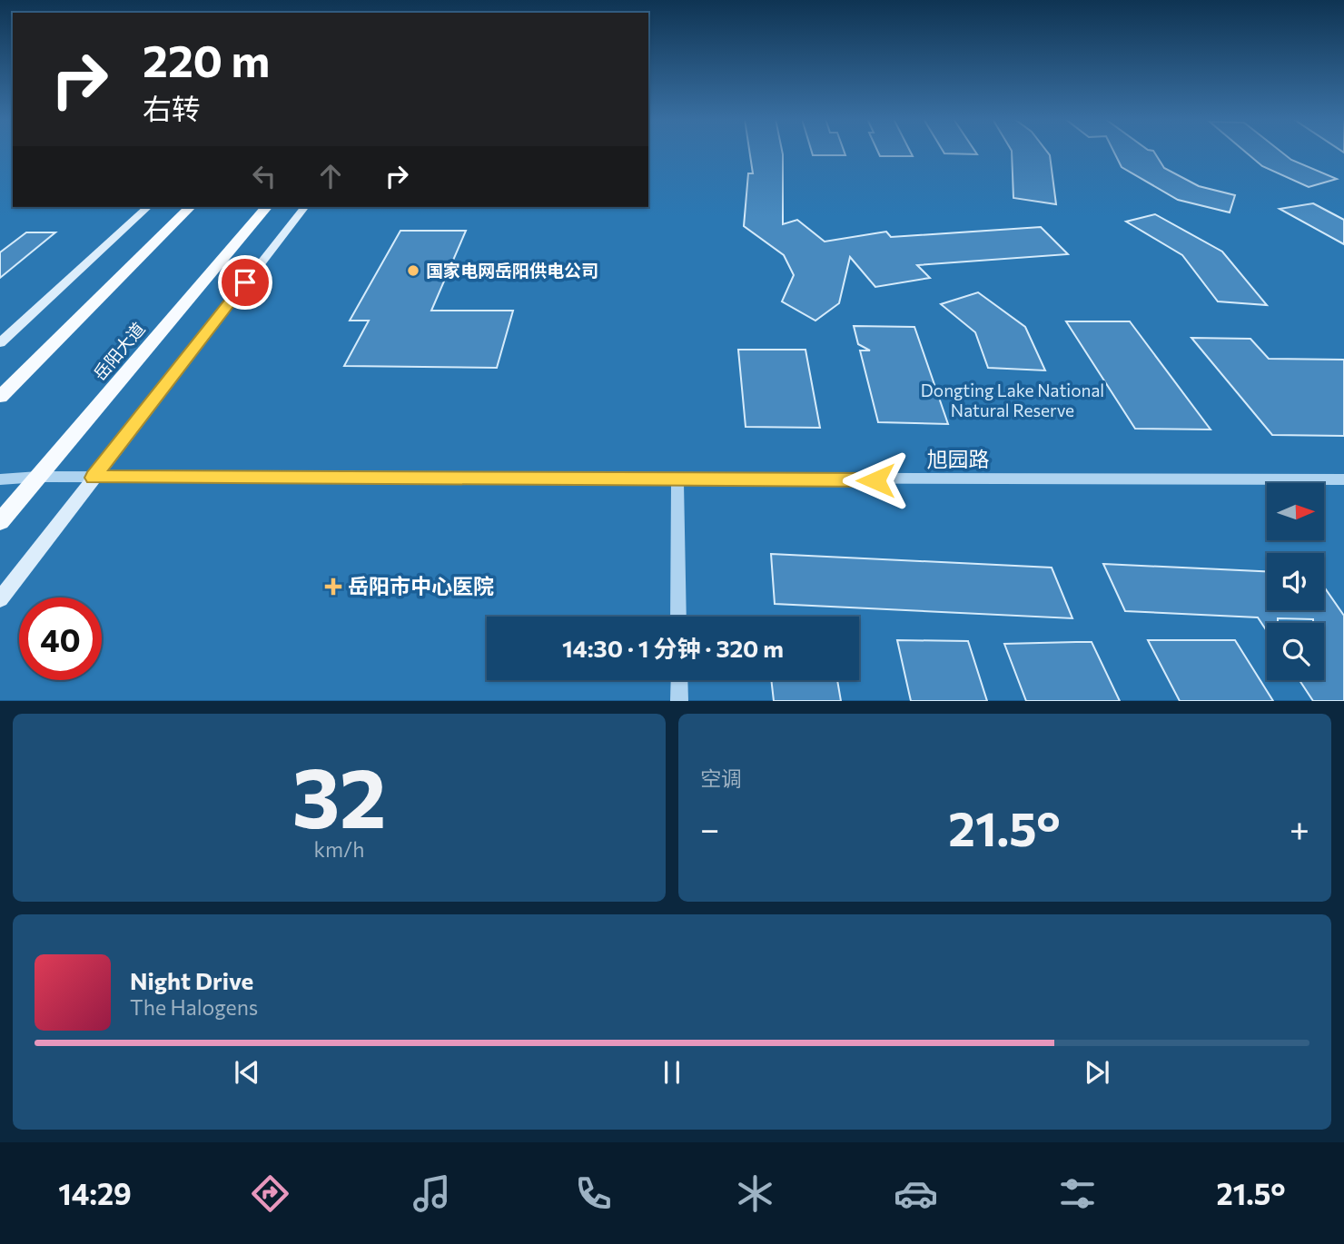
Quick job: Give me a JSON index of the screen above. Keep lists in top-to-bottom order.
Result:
{
  "streets": {
    "main road": ["岳阳大道"],
    "street": ["旭园路"]
  },
  "crossings": [
    ["岳阳大道", "旭园路"]
  ],
  "parks": ["Dongting Lake National Natural Reserve"],
  "places": {
    "other": ["国家电网岳阳供电公司"],
    "health": ["岳阳市中心医院"]
  },
  "north": "right",
  "page": {
    "turn": ["220 m", "右转"],
    "limit": "40",
    "trip": "14:30 · 1 分钟 · 320 m",
    "tile": [
      ["32", "km/h"],
      "空调"
    ],
    "heat": ["−", "21.5°", "+"],
    "song": ["Night Drive", "The Halogens"],
    "tabs": ["14:29", "21.5°"]
  }
}
